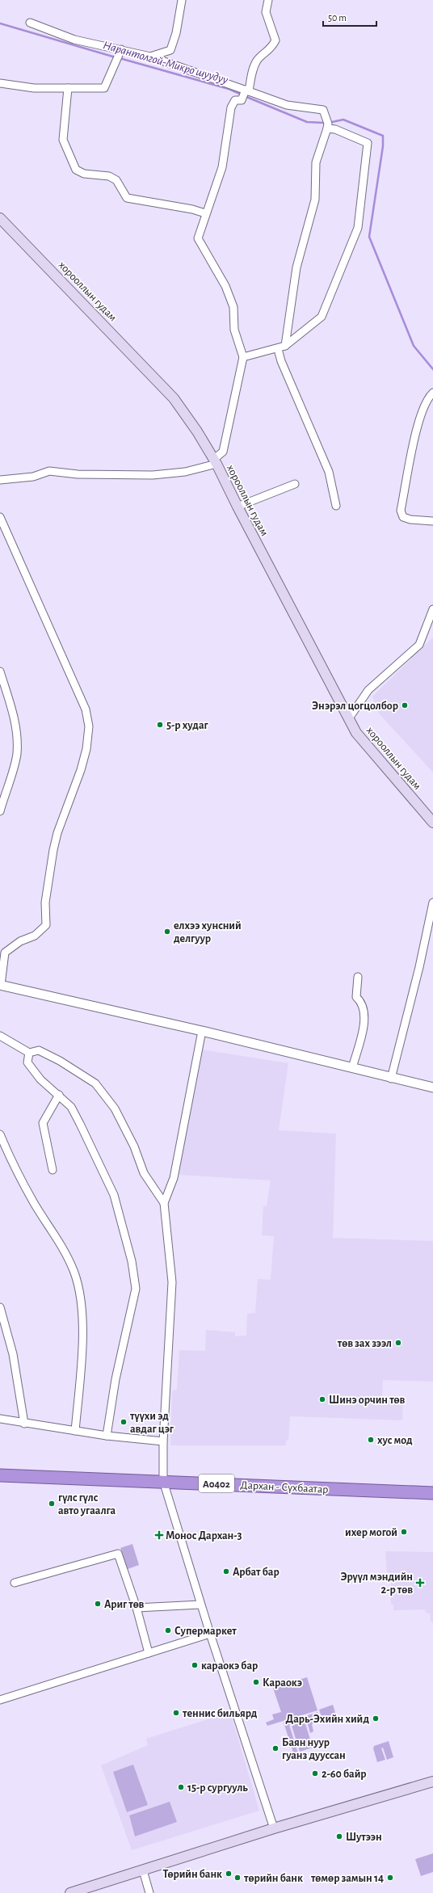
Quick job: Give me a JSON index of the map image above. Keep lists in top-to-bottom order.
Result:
{
  "streets": {
    "highway": ["A0402", "Дархан - Сүхбаатар"],
    "main road": ["хорооллын гудам"]
  },
  "water": ["Нарантолгой-Микро шуудуу"],
  "places": {
    "other": [
      "Энэрэл цогцолбор",
      "5-р худаг",
      "елхээ хунсний делгуур",
      "төв зах зээл",
      "Шинэ орчин төв",
      "түүхи эд авдаг цэг",
      "хус мод",
      "гүлс гүлс авто угаалга",
      "ихер могой",
      "Арбат бар",
      "Ариг төв",
      "Супермаркет",
      "караокэ бар",
      "Караокэ",
      "теннис бильярд",
      "Дарь-Эхийн хийд",
      "Баян нуур гуанз дууссан",
      "2-60 байр",
      "15-р сургууль",
      "Шутээн",
      "Төрийн банк",
      "төрийн банк",
      "төмөр замын 14"
    ],
    "health": ["Монос Дархан-3", "Эрүүл мэндийн 2-р төв"]
  },
  "scale_bar": "50 m"
}
